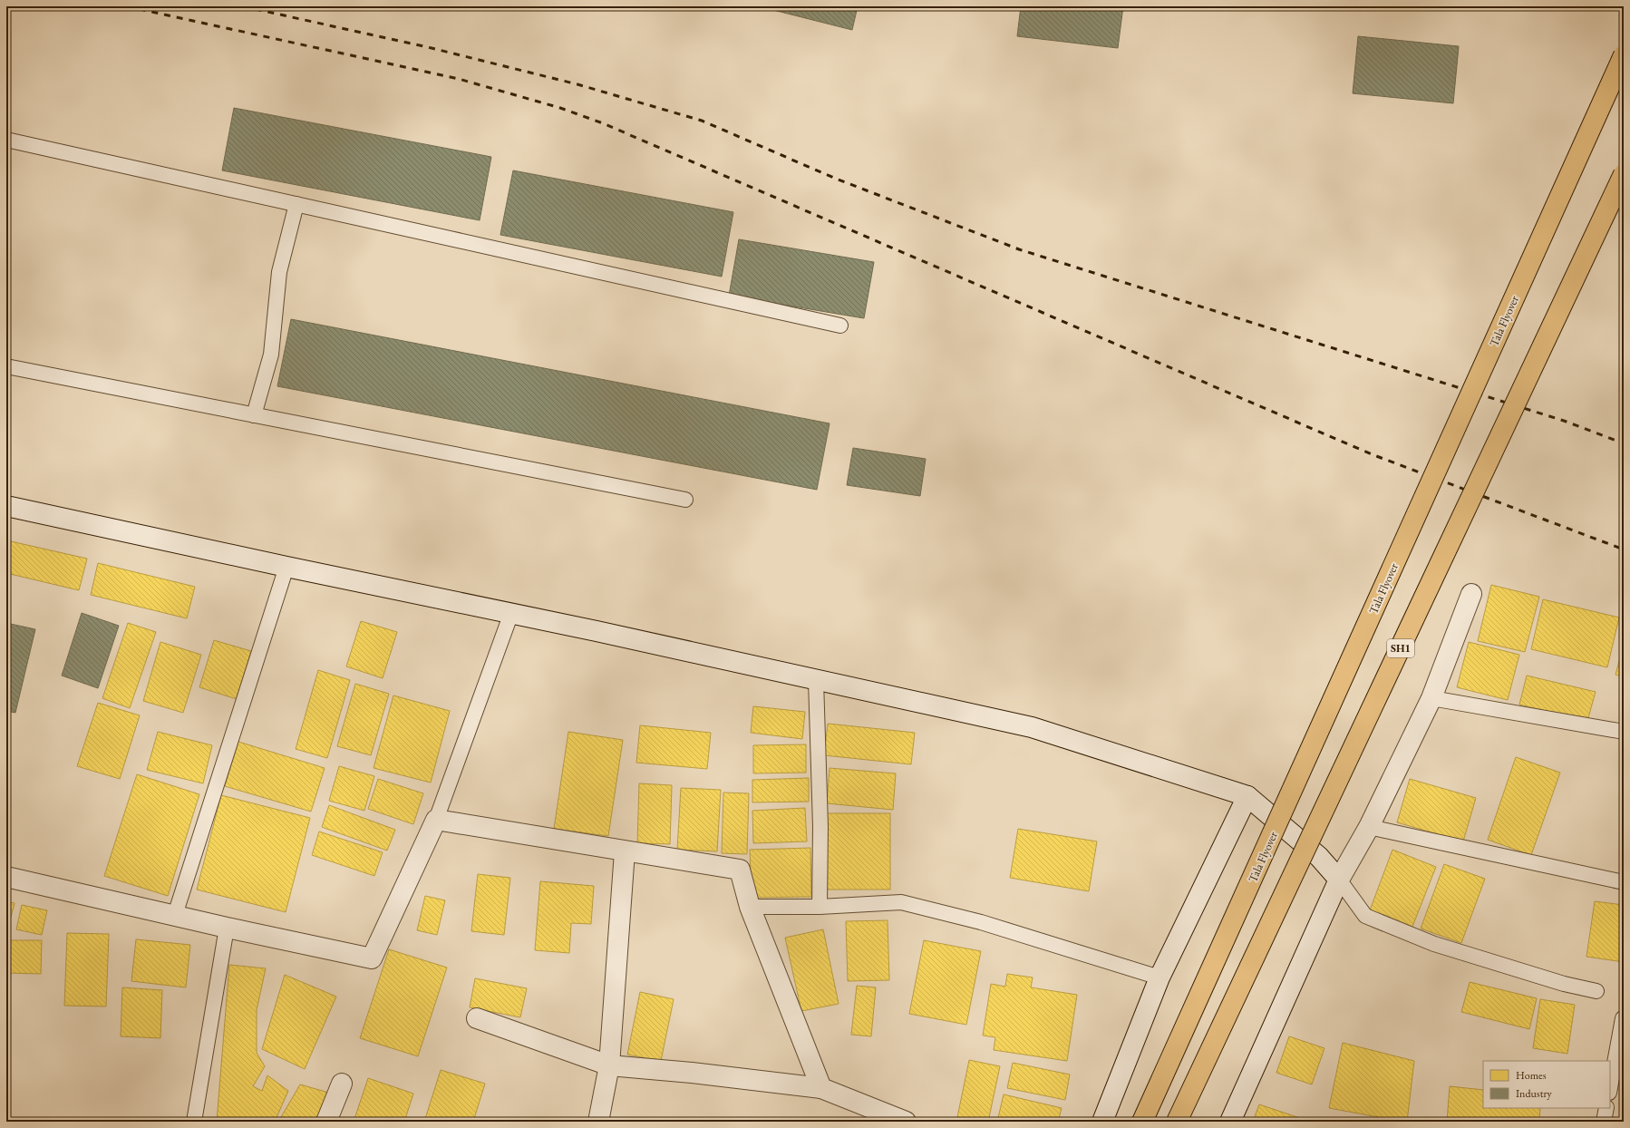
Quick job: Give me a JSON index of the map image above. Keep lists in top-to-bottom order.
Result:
{
  "streets": {
    "main road": ["Tala Flyover", "SH1"]
  },
  "legend": ["Homes", "Industry"]
}
